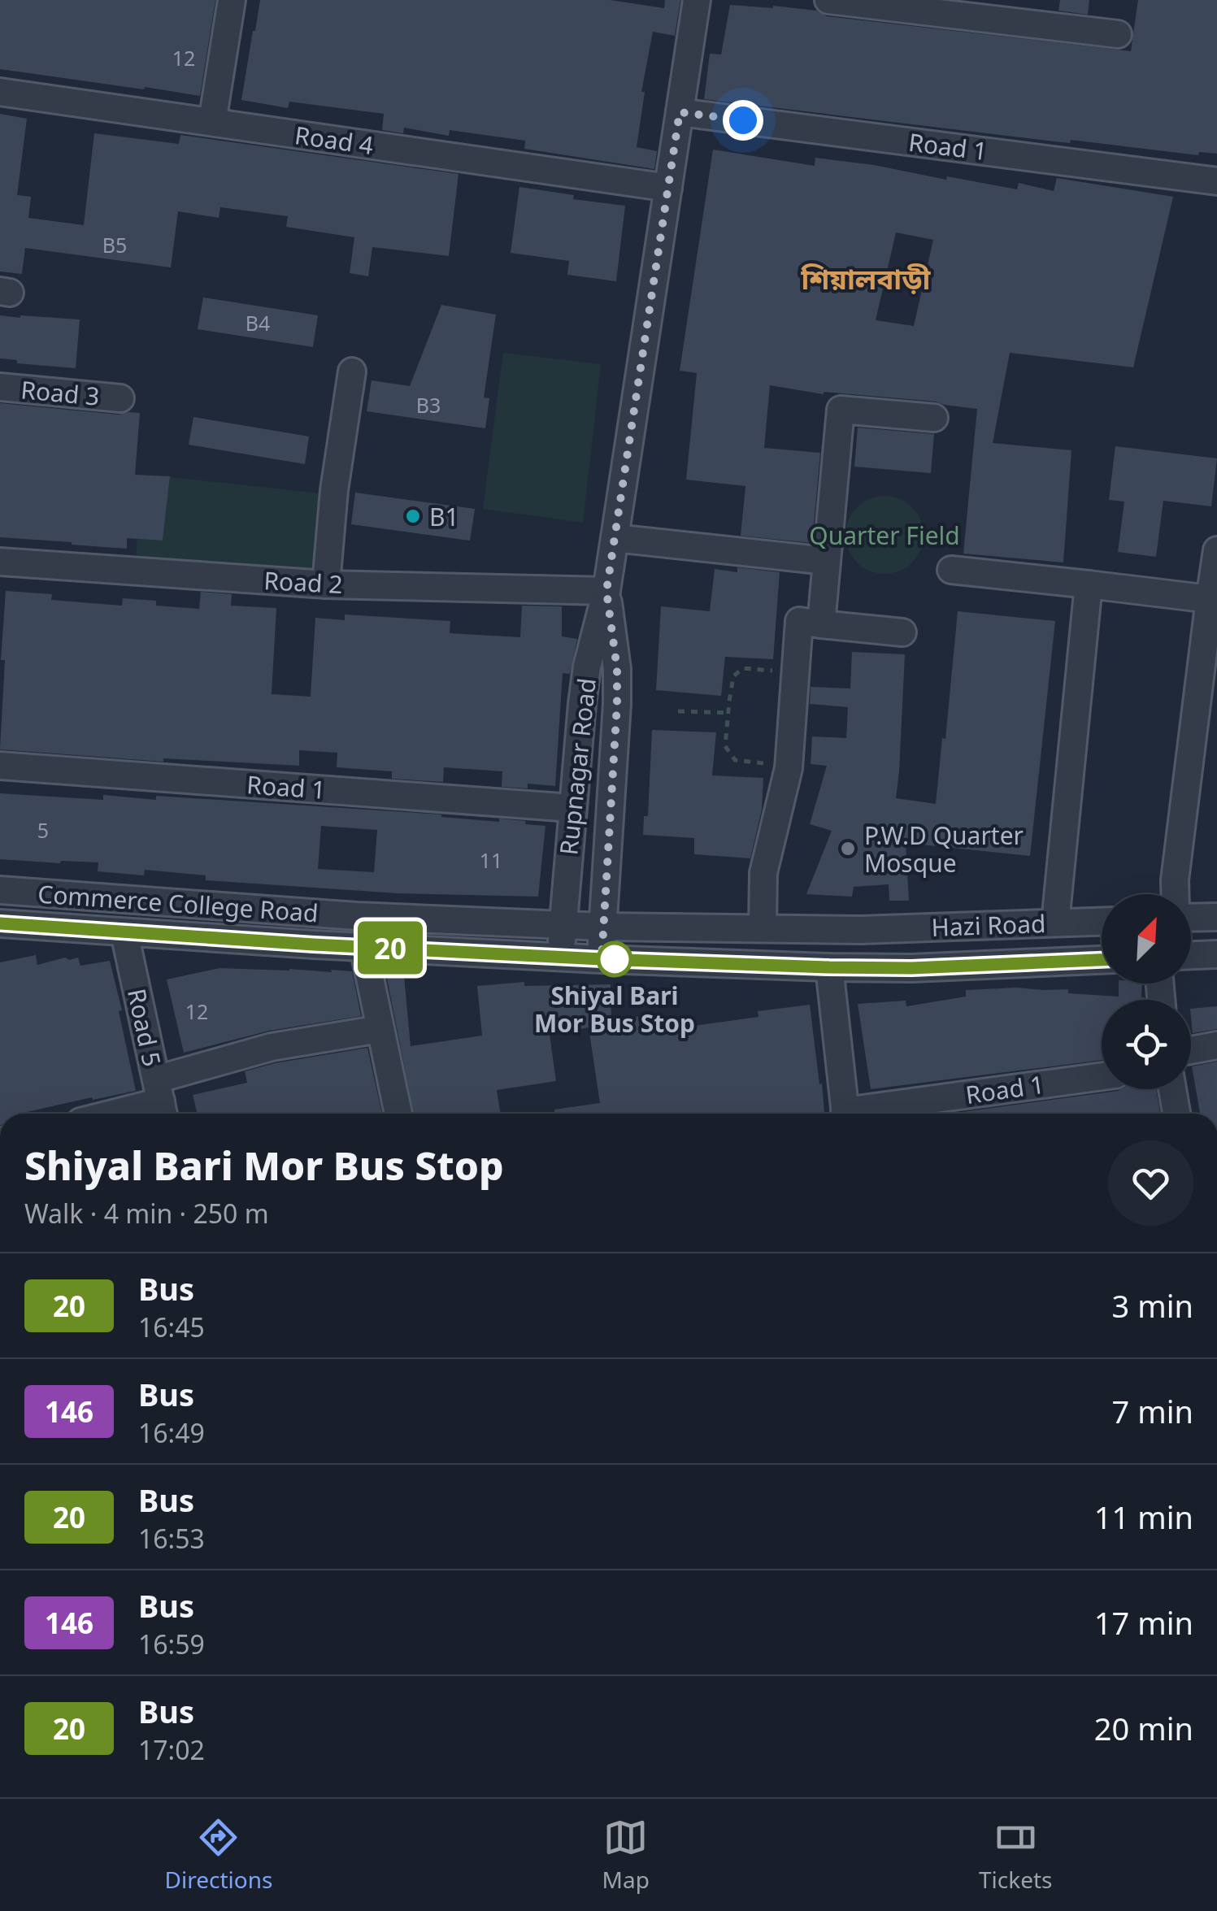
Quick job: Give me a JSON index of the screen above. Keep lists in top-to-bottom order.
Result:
{
  "streets": {
    "street": [
      "Road 4",
      "Road 1",
      "Road 3",
      "Road 2",
      "Rupnagar Road",
      "Commerce College Road",
      "Hazi Road",
      "Road 5"
    ]
  },
  "crossings": [
    ["Road 4", "Rupnagar Road"],
    ["Road 1", "Rupnagar Road"],
    ["Road 2", "Rupnagar Road"],
    ["Rupnagar Road", "Commerce College Road"],
    ["Rupnagar Road", "Hazi Road"],
    ["Commerce College Road", "Hazi Road"],
    ["Hazi Road", "Road 5"]
  ],
  "districts": ["শিয়ালবাড়ী"],
  "parks": ["Quarter Field"],
  "places": ["B1", "P.W.D Quarter Mosque", "Shiyal Bari Mor Bus Stop"],
  "lines": ["bus line 20"],
  "house_numbers": [
    "12",
    "B5",
    "B4",
    "B3",
    "5",
    "11",
    "12"
  ],
  "north": "top right",
  "page": {
    "on_map": "20",
    "heading": ["Shiyal Bari Mor Bus Stop", "Walk · 4 min · 250 m"],
    "list": [
      {
        "mark": "20",
        "name": "Bus",
        "note": "16:45",
        "value": "3 min"
      },
      {
        "mark": "146",
        "name": "Bus",
        "note": "16:49",
        "value": "7 min"
      },
      {
        "mark": "20",
        "name": "Bus",
        "note": "16:53",
        "value": "11 min"
      },
      {
        "mark": "146",
        "name": "Bus",
        "note": "16:59",
        "value": "17 min"
      },
      {
        "mark": "20",
        "name": "Bus",
        "note": "17:02",
        "value": "20 min"
      }
    ],
    "tabs": ["Directions", "Map", "Tickets"]
  }
}
